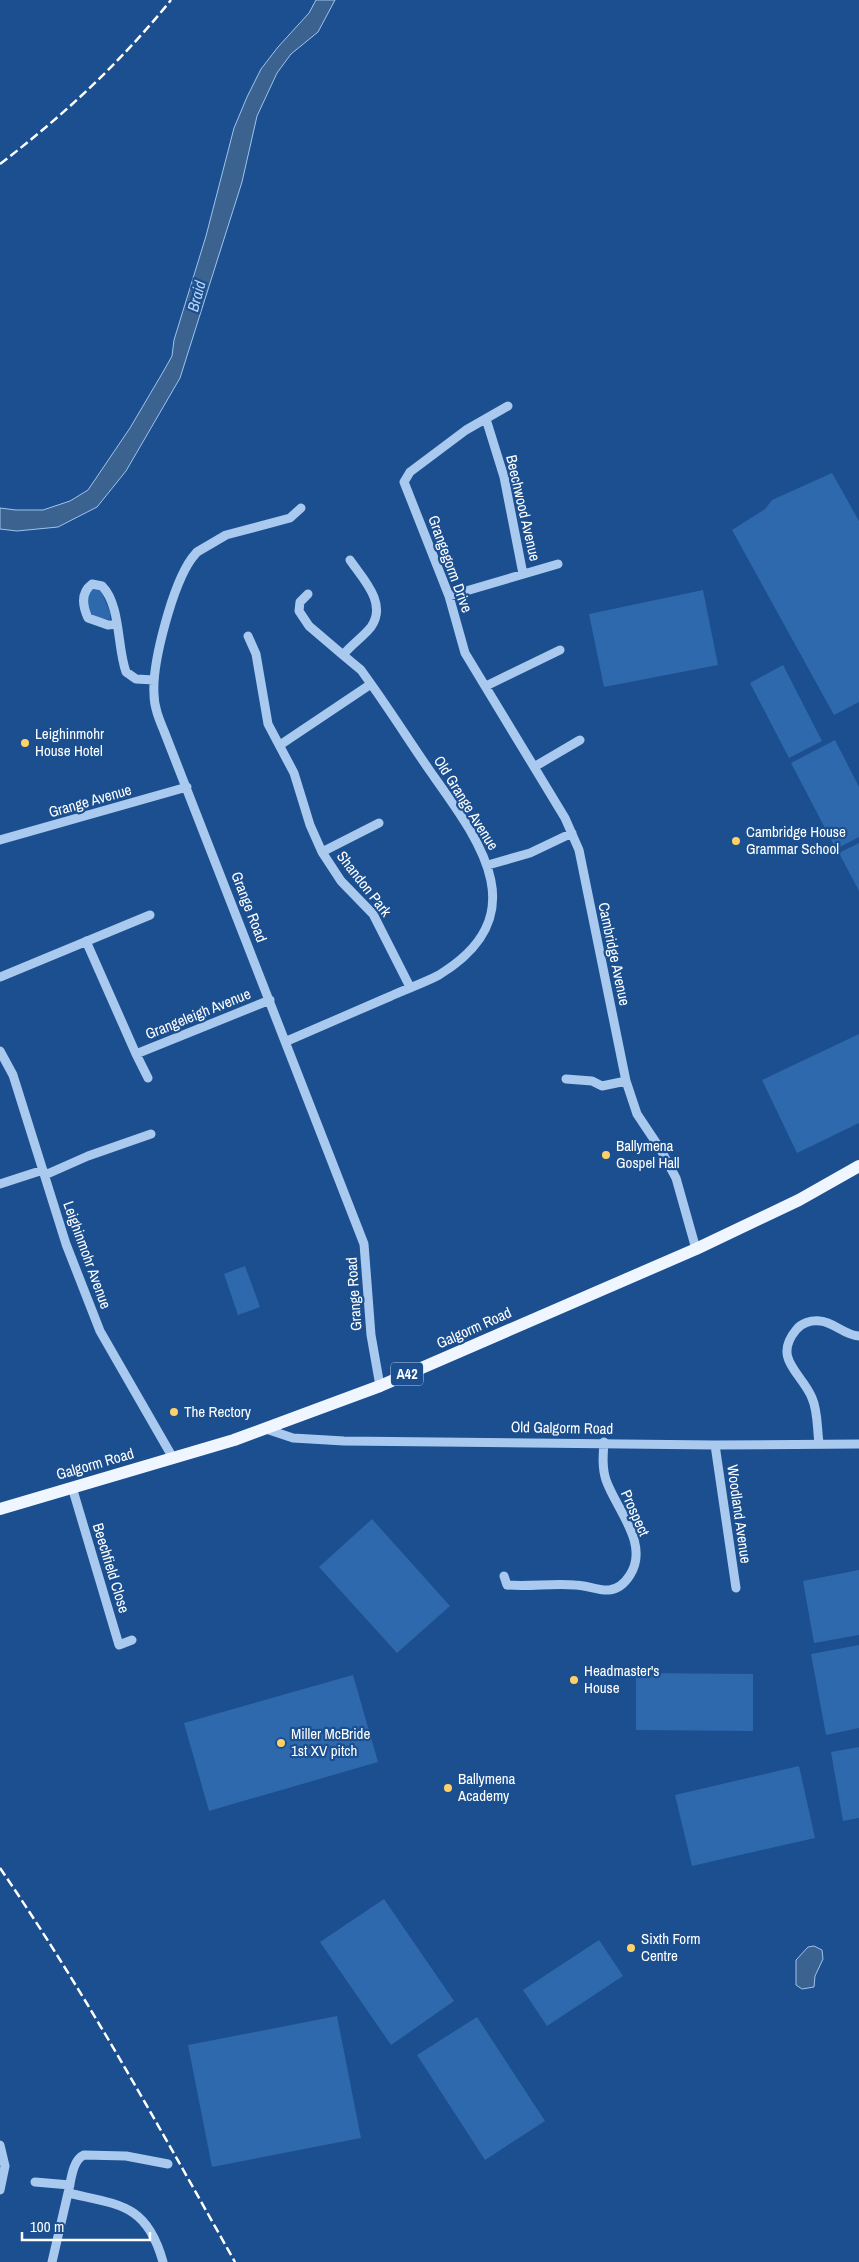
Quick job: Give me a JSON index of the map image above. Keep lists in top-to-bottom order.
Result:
{
  "streets": {
    "main road": ["Galgorm Road", "A42"],
    "street": [
      "Beechwood Avenue",
      "Grangegorm Drive",
      "Grange Avenue",
      "Old Grange Avenue",
      "Shandon Park",
      "Grange Road",
      "Cambridge Avenue",
      "Grangeleigh Avenue",
      "Leighinmohr Avenue",
      "Old Galgorm Road",
      "Prospect",
      "Woodland Avenue",
      "Beechfield Close"
    ]
  },
  "crossings": [
    ["Beechwood Avenue", "Grangegorm Drive"],
    ["Grangegorm Drive", "Cambridge Avenue"],
    ["Grange Avenue", "Grange Road"],
    ["Old Grange Avenue", "Shandon Park"],
    ["Old Grange Avenue", "Grange Road"],
    ["Grange Road", "Grangeleigh Avenue"],
    ["Grange Road", "Galgorm Road"],
    ["Cambridge Avenue", "Galgorm Road"],
    ["Leighinmohr Avenue", "Galgorm Road"],
    ["Galgorm Road", "Old Galgorm Road"],
    ["Galgorm Road", "Beechfield Close"],
    ["Old Galgorm Road", "Prospect"],
    ["Old Galgorm Road", "Woodland Avenue"]
  ],
  "water": ["Braid"],
  "places": [
    "Leighinmohr House Hotel",
    "Cambridge House Grammar School",
    "Ballymena Gospel Hall",
    "The Rectory",
    "Headmaster's House",
    "Miller McBride 1st XV pitch",
    "Ballymena Academy",
    "Sixth Form Centre"
  ],
  "scale_bar": "100 m"
}
